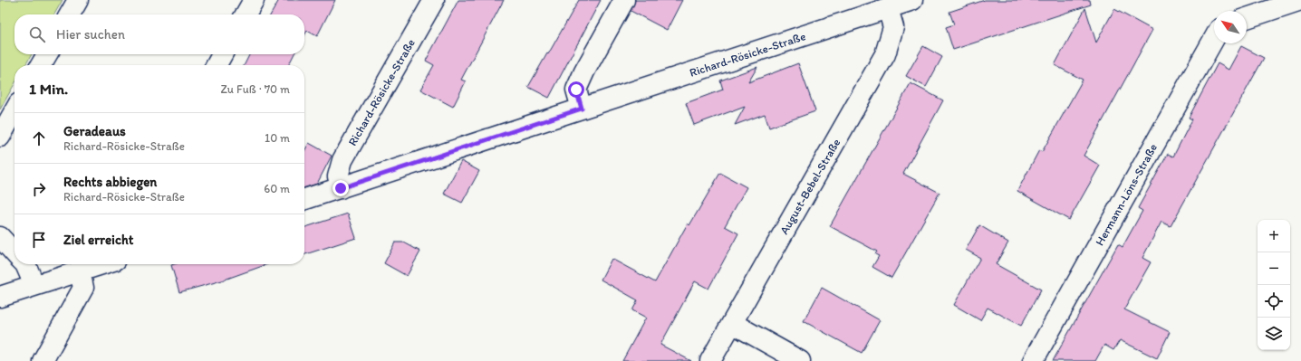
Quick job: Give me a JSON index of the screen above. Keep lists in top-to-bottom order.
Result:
{
  "streets": {
    "street": ["Richard-Rösicke-Straße", "August-Bebel-Straße", "Hermann-Löns-Straße"]
  },
  "crossings": [
    ["Richard-Rösicke-Straße", "August-Bebel-Straße"]
  ],
  "north": "top left",
  "page": {
    "search": "Hier suchen",
    "heading": ["1 Min.", "Zu Fuß · 70 m"],
    "list": [
      ["Geradeaus", "Richard-Rösicke-Straße", "10 m"],
      ["Rechts abbiegen", "Richard-Rösicke-Straße", "60 m"],
      "Ziel erreicht"
    ],
    "map_buttons": ["+", "−"]
  }
}
